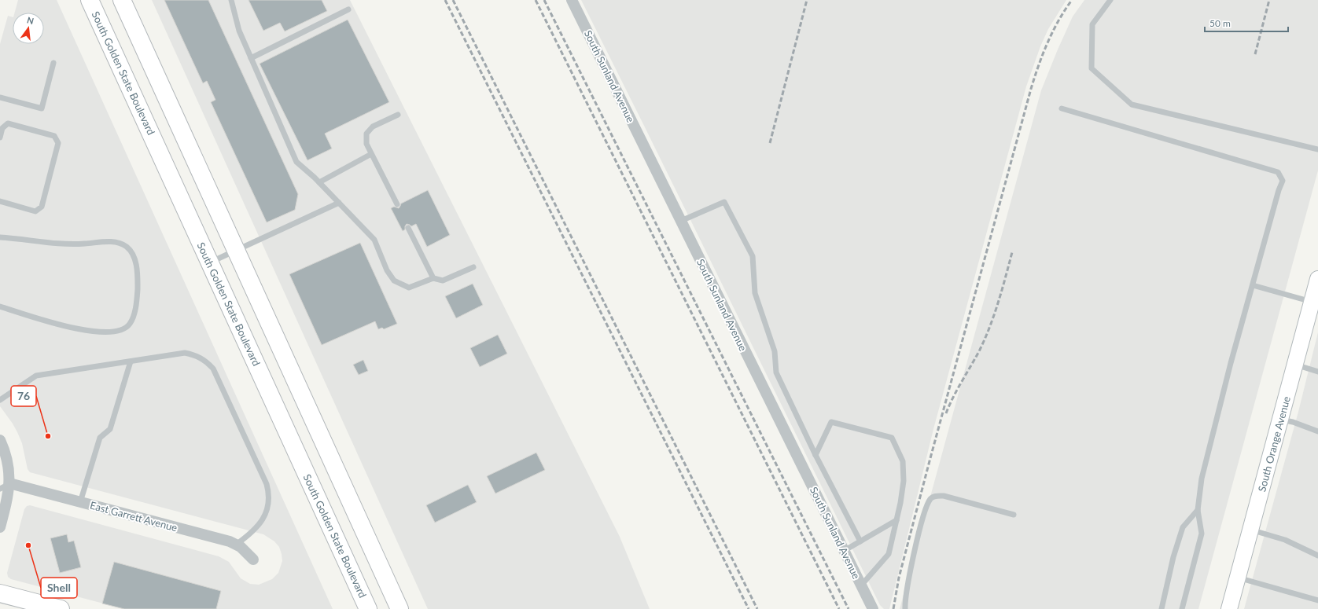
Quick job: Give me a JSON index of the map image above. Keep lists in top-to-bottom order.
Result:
{
  "streets": {
    "main road": ["South Golden State Boulevard"],
    "street": ["South Sunland Avenue", "South Orange Avenue", "East Garrett Avenue"]
  },
  "places": ["76", "Shell"],
  "scale_bar": "50 m",
  "north": "top"
}
